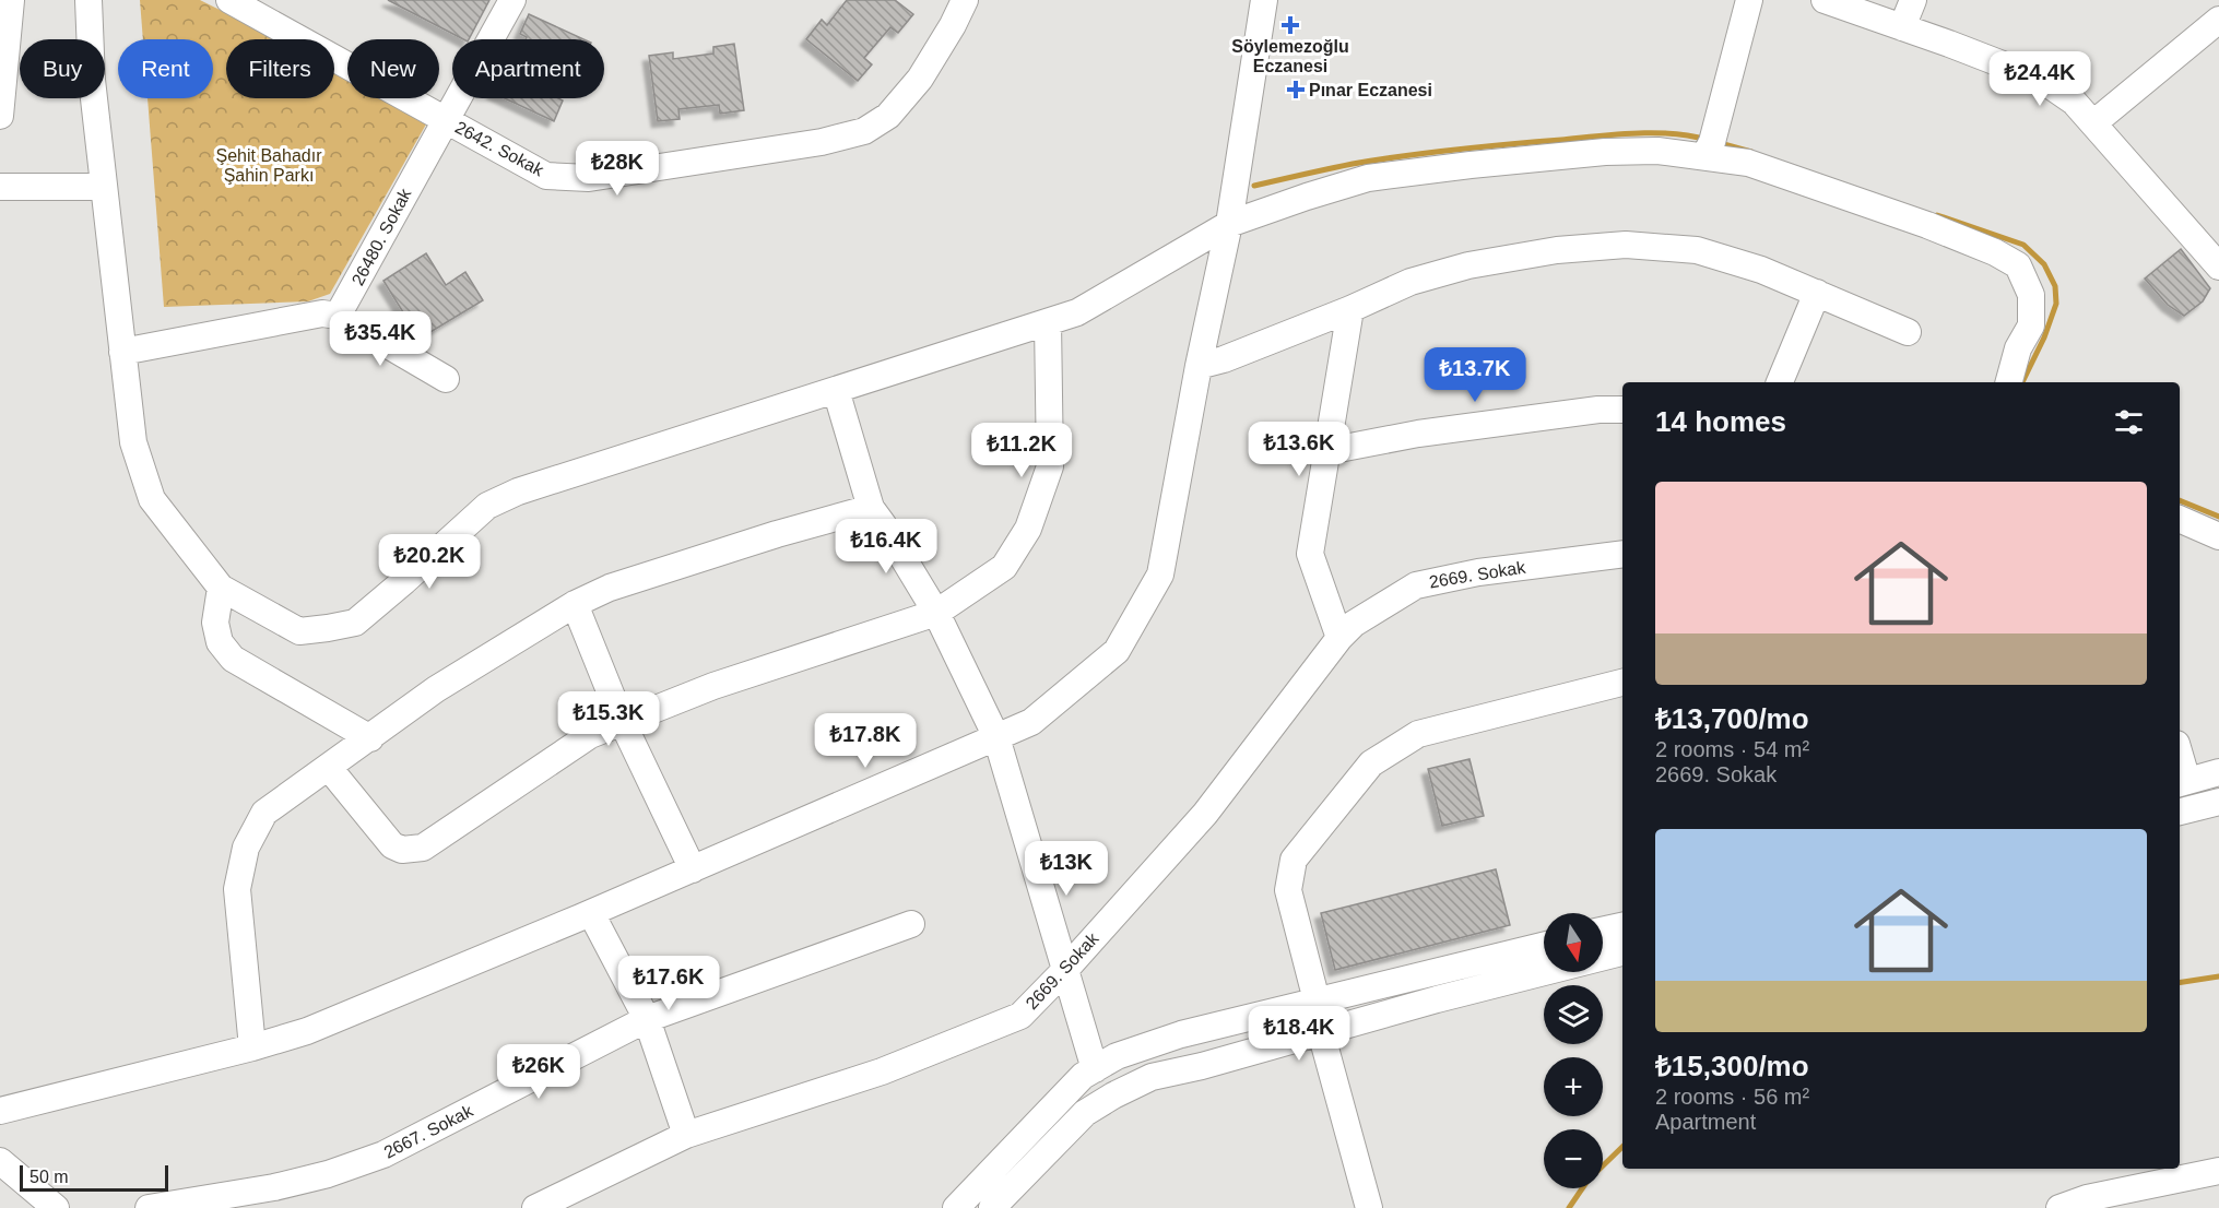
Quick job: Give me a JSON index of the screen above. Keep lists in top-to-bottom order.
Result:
{
  "streets": {
    "street": [
      "2642. Sokak",
      "26480. Sokak",
      "2669. Sokak",
      "2667. Sokak"
    ]
  },
  "crossings": [
    ["2642. Sokak", "26480. Sokak"]
  ],
  "parks": ["Şehit Bahadır Şahin Parkı"],
  "places": {
    "health": ["Söylemezoğlu Eczanesi", "Pınar Eczanesi"]
  },
  "scale_bar": "50 m",
  "north": "bottom",
  "page": {
    "chip": [
      "Buy",
      "Rent",
      "Filters",
      "New",
      "Apartment"
    ],
    "price": [
      "₺24.4K",
      "₺28K",
      "₺35.4K",
      "₺13.7K",
      "₺13.6K",
      "₺11.2K",
      "₺16.4K",
      "₺20.2K",
      "₺15.3K",
      "₺17.8K",
      "₺13K",
      "₺17.6K",
      "₺18.4K",
      "₺26K"
    ],
    "heading": "14 homes",
    "list": [
      {
        "name": "₺13,700/mo",
        "note": "2 rooms · 54 m² · 2669. Sokak"
      },
      {
        "name": "₺15,300/mo",
        "note": "2 rooms · 56 m² · Apartment"
      }
    ],
    "map_buttons": ["+", "−"],
    "scale": "50 m"
  }
}
